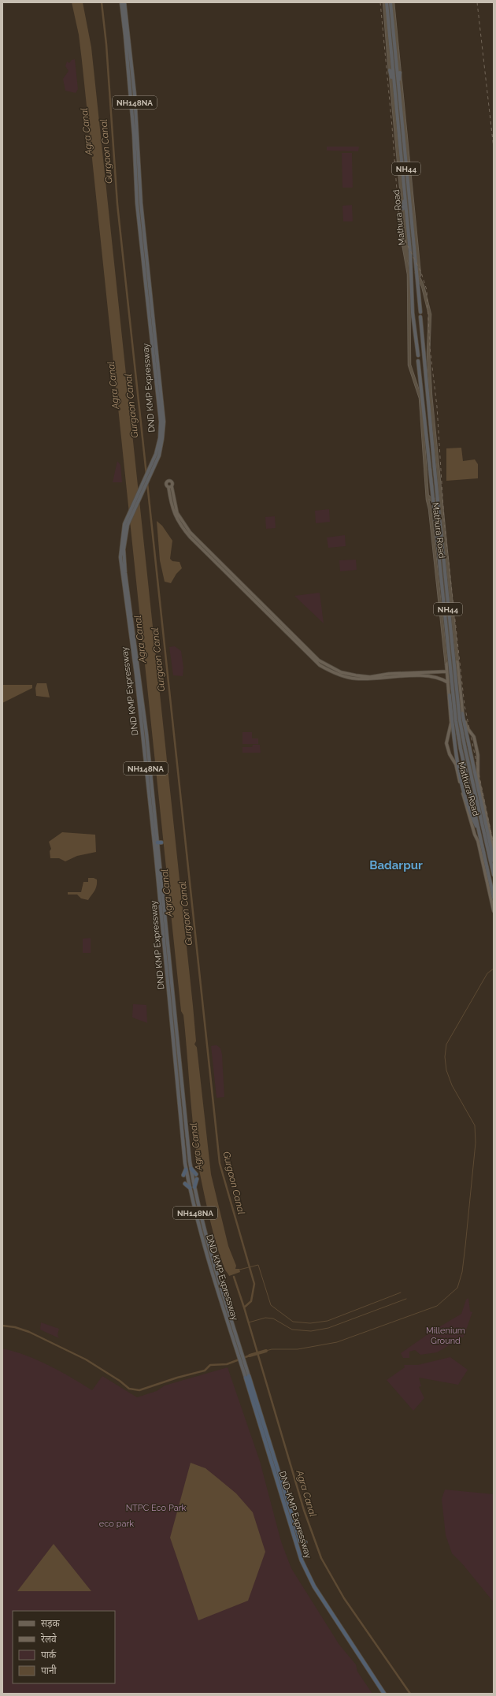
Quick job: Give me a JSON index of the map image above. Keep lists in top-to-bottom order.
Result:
{
  "streets": {
    "highway": [
      "NH148NA",
      "NH44",
      "Mathura Road",
      "DND KMP Expressway",
      "DND-KMP Expressway"
    ]
  },
  "crossings": [
    ["DND KMP Expressway", "DND-KMP Expressway"]
  ],
  "districts": ["Badarpur"],
  "water": ["Agra Canal", "Gurgaon Canal"],
  "parks": ["Millenium Ground", "NTPC Eco Park", "eco park"],
  "legend": [
    "सड़क",
    "रेलवे",
    "पार्क",
    "पानी"
  ]
}
